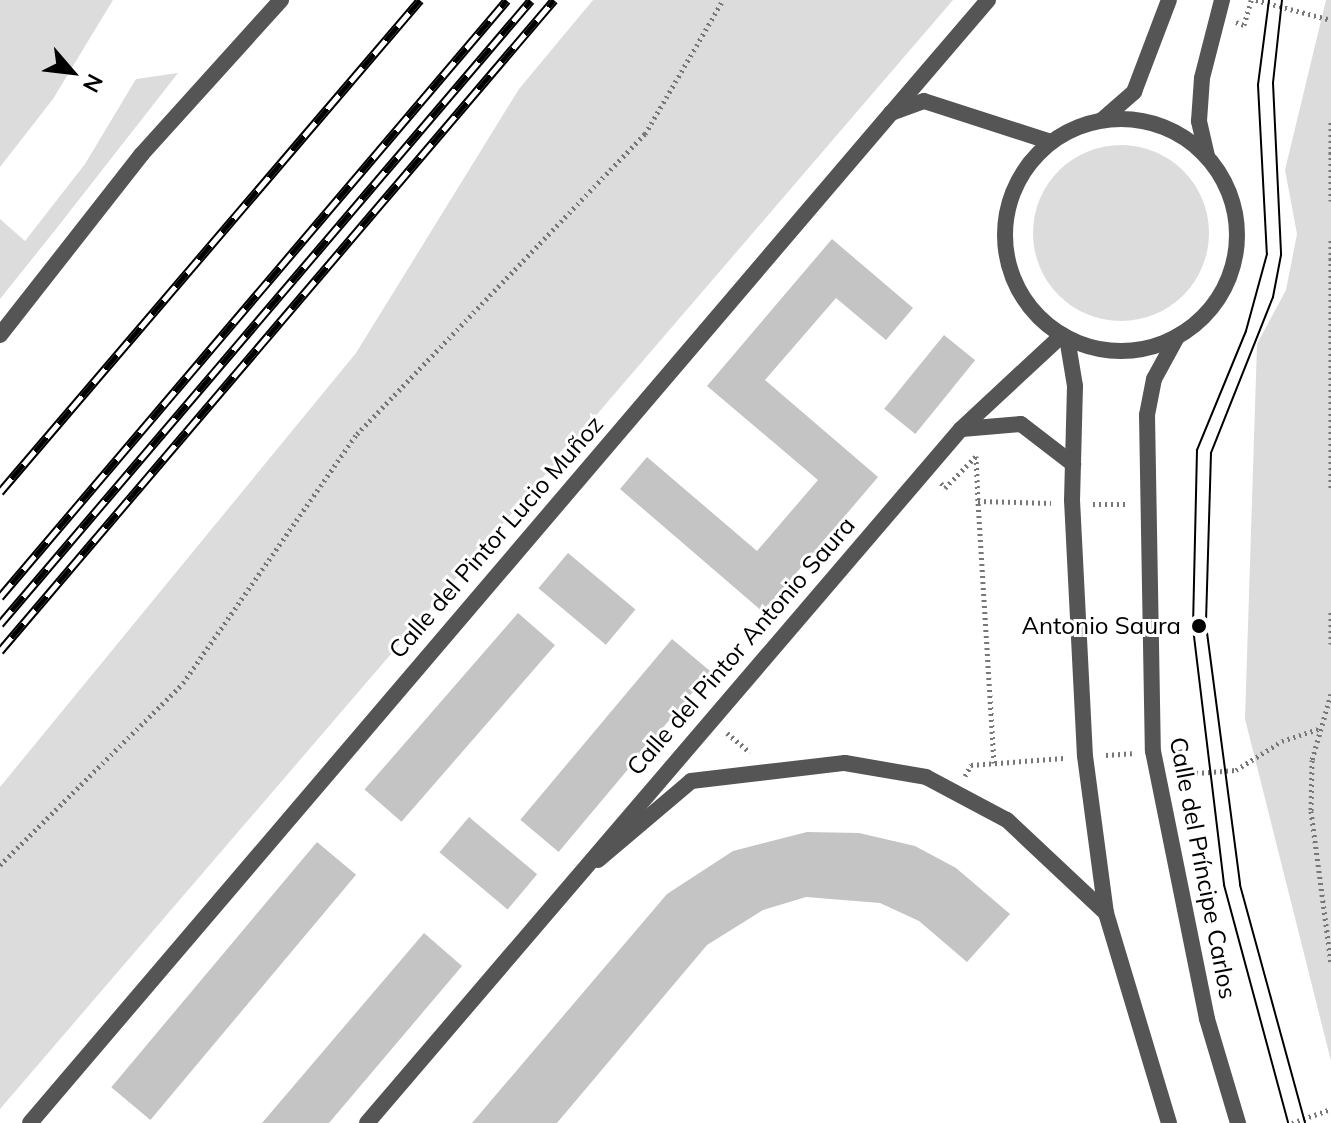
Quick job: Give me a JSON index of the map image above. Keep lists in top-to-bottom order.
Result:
{
  "streets": {
    "street": ["Calle del Pintor Lucio Muñoz", "Calle del Pintor Antonio Saura", "Calle del Príncipe Carlos"]
  },
  "crossings": [
    ["Calle del Pintor Antonio Saura", "Calle del Príncipe Carlos"]
  ],
  "places": ["Antonio Saura"],
  "north": "bottom right"
}
